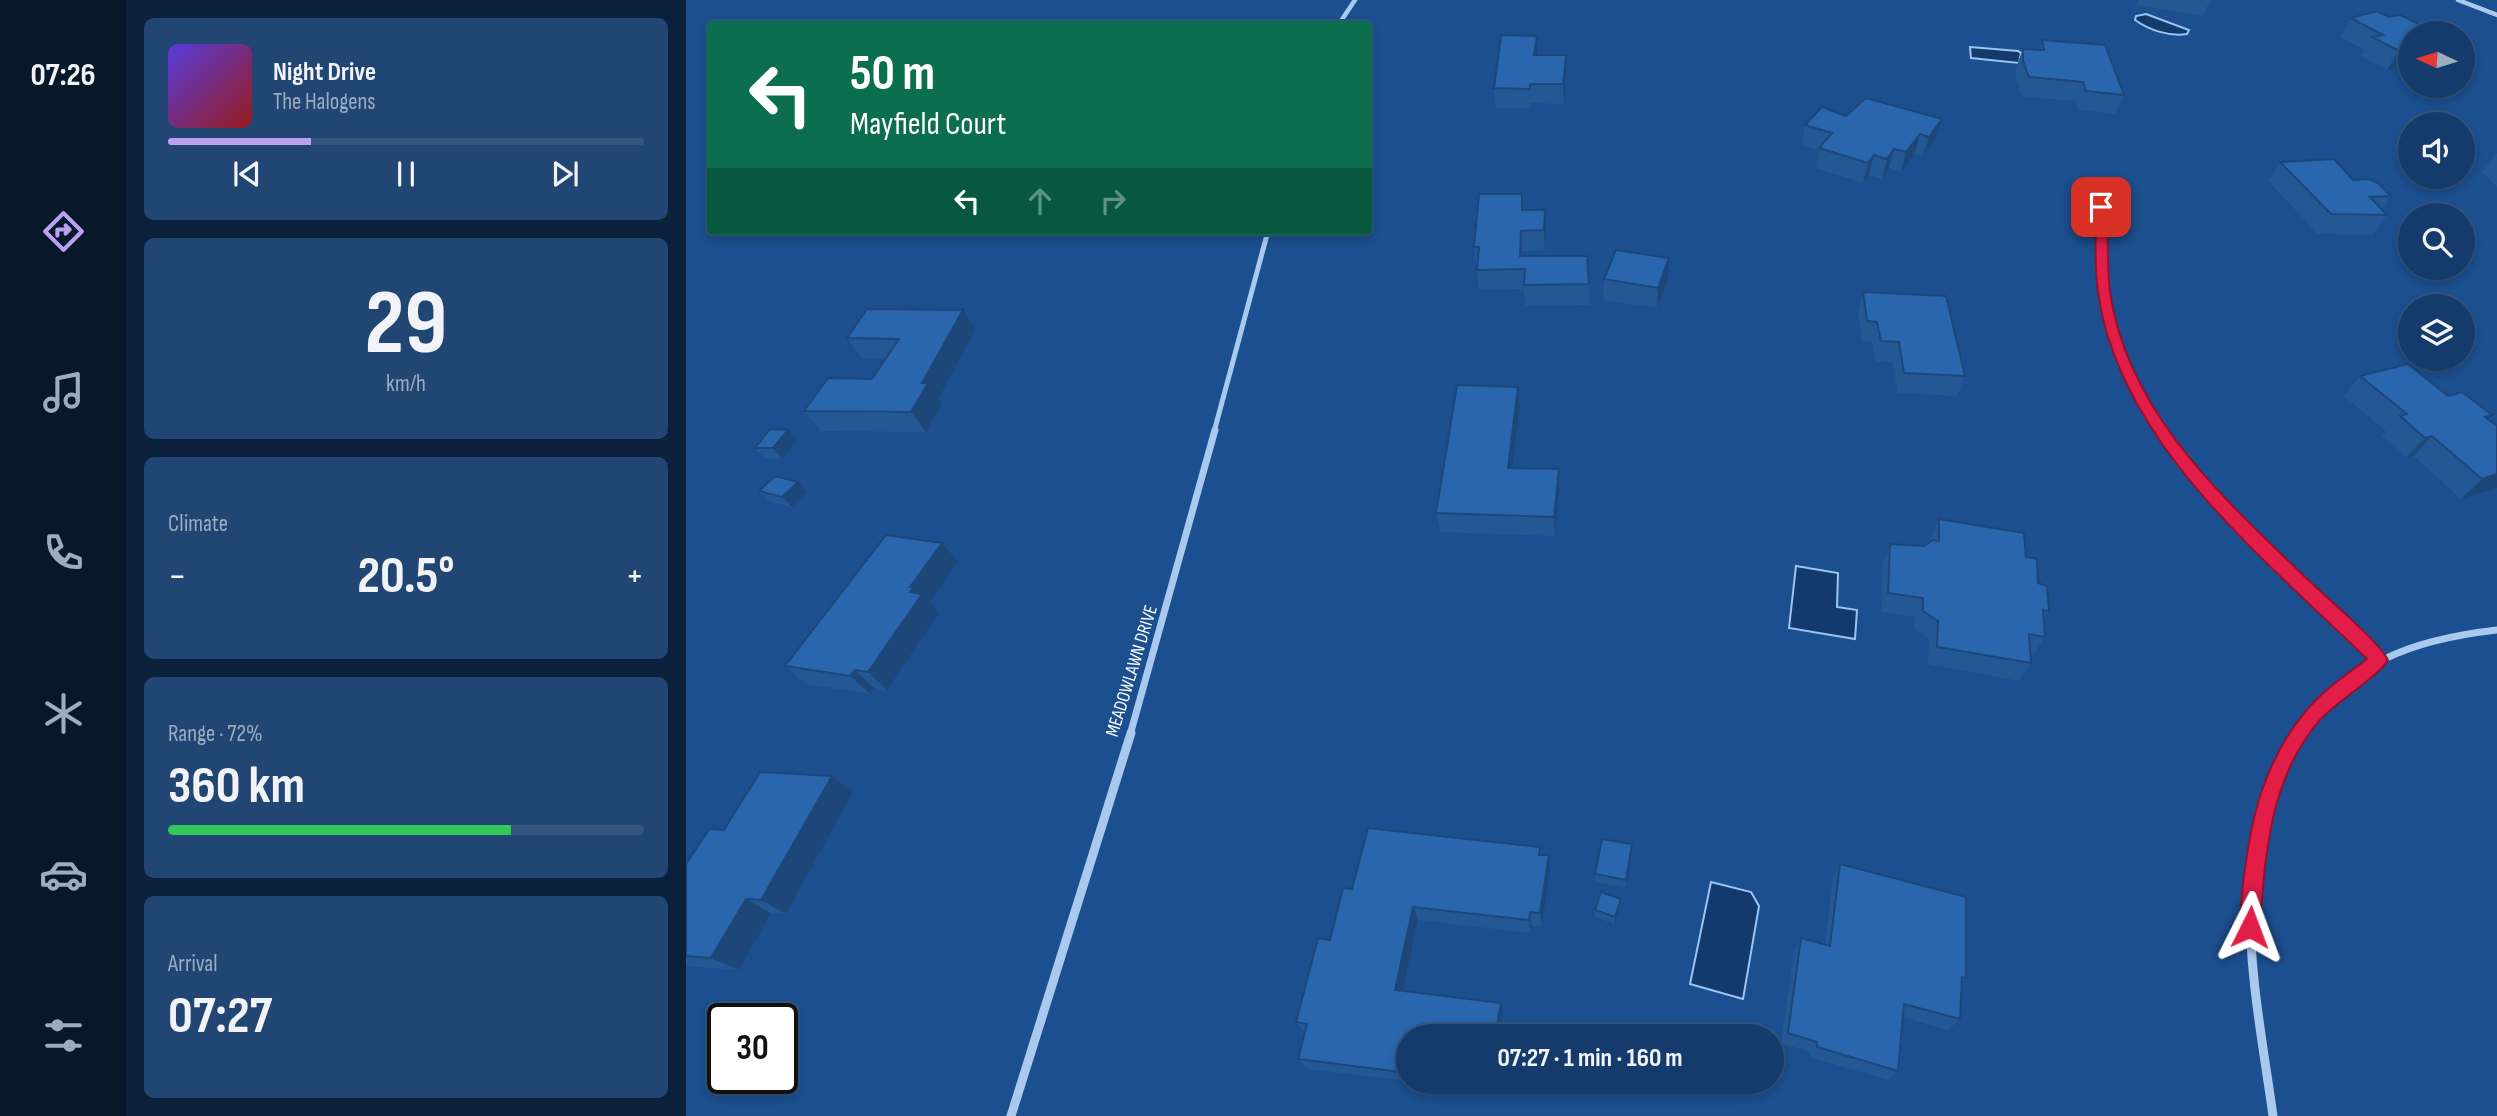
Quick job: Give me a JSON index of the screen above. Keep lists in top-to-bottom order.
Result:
{
  "streets": {
    "street": ["MEADOWLAWN DRIVE"]
  },
  "north": "left",
  "page": {
    "tabs": "07:26",
    "turn": ["50 m", "Mayfield Court"],
    "song": ["Night Drive", "The Halogens"],
    "tile": [
      ["29", "km/h"],
      "Climate",
      ["Range · 72%", "360 km"],
      ["Arrival", "07:27"]
    ],
    "heat": ["−", "20.5°", "+"],
    "limit": "30",
    "trip": "07:27 · 1 min · 160 m"
  }
}
